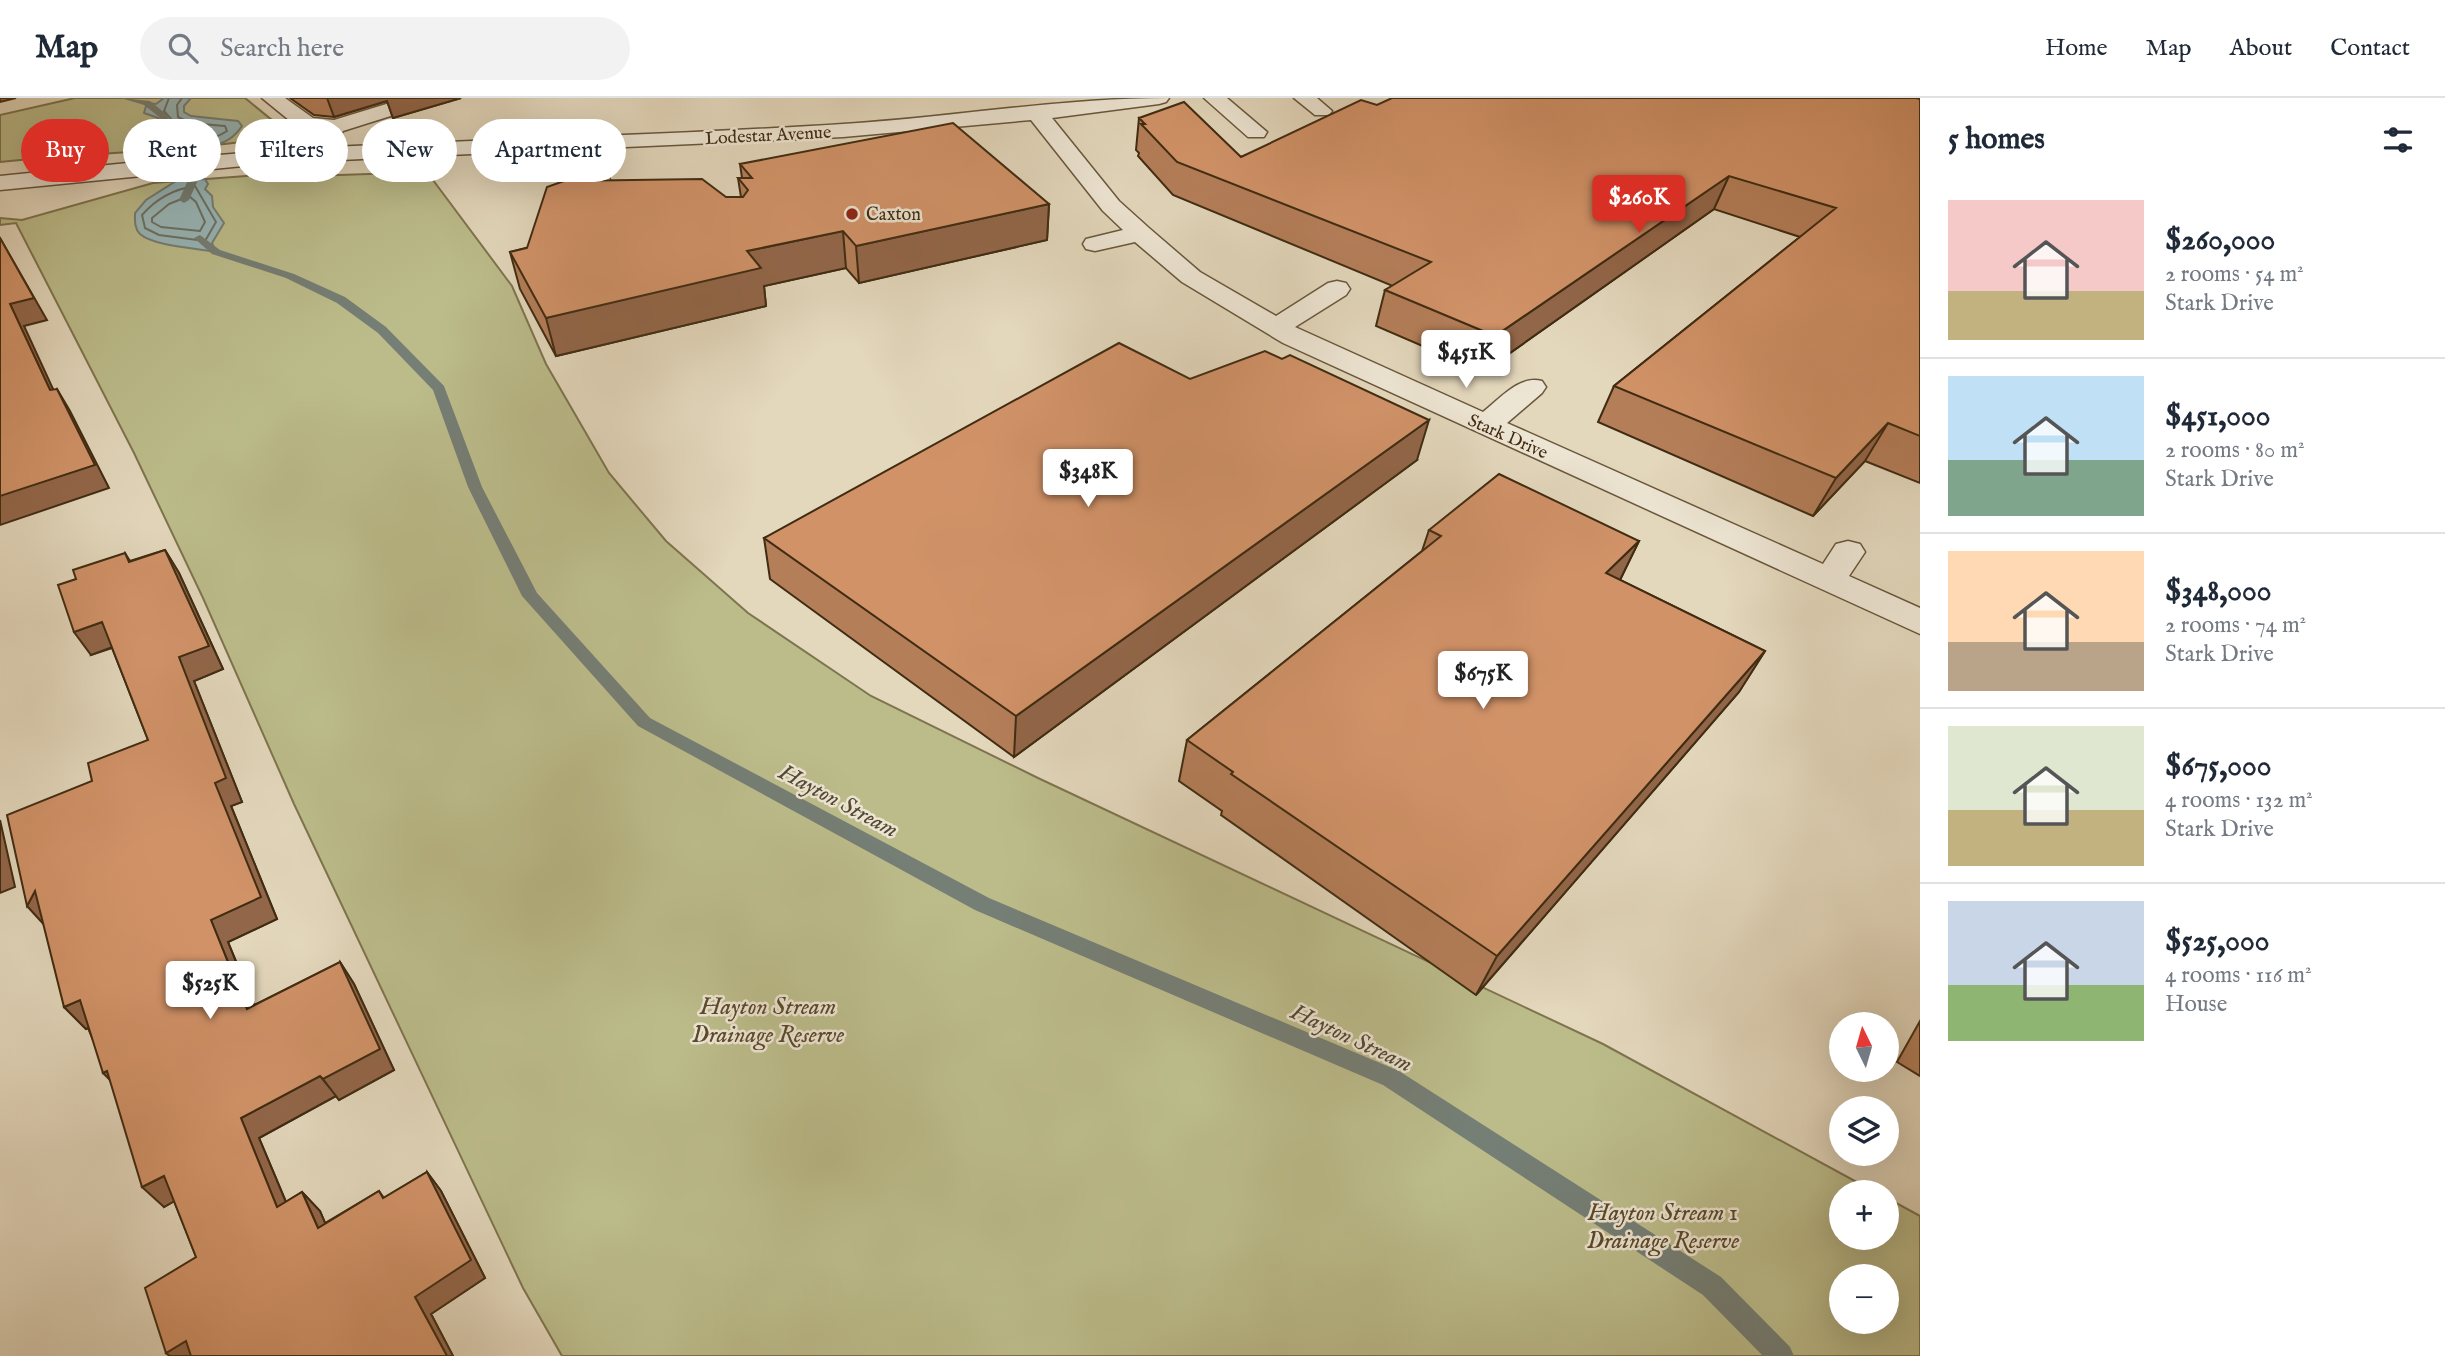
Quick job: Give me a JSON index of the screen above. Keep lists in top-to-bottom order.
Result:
{
  "streets": {
    "street": ["Lodestar Avenue", "Stark Drive"]
  },
  "crossings": [
    ["Lodestar Avenue", "Stark Drive"]
  ],
  "water": ["Hayton Stream"],
  "parks": ["Hayton Stream Drainage Reserve", "Hayton Stream 1 Drainage Reserve"],
  "places": ["Caxton"],
  "north": "top",
  "page": {
    "header": "Map",
    "search": "Search here",
    "nav": [
      "Home",
      "Map",
      "About",
      "Contact"
    ],
    "heading": "5 homes",
    "chip": [
      "Buy",
      "Rent",
      "Filters",
      "New",
      "Apartment"
    ],
    "price": [
      "$260K",
      "$451K",
      "$348K",
      "$675K",
      "$525K"
    ],
    "list": [
      {
        "name": "$260,000",
        "note": "2 rooms · 54 m² · Stark Drive"
      },
      {
        "name": "$451,000",
        "note": "2 rooms · 80 m² · Stark Drive"
      },
      {
        "name": "$348,000",
        "note": "2 rooms · 74 m² · Stark Drive"
      },
      {
        "name": "$675,000",
        "note": "4 rooms · 132 m² · Stark Drive"
      },
      {
        "name": "$525,000",
        "note": "4 rooms · 116 m² · House"
      }
    ],
    "map_buttons": ["+", "−"]
  }
}
